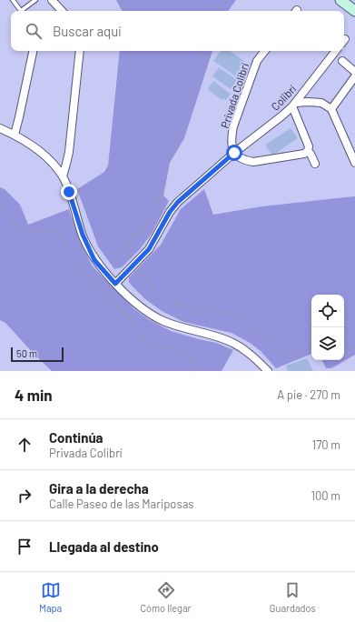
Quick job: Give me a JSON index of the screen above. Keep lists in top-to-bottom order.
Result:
{
  "streets": {
    "street": ["Privada Colibrí", "Colibrí"]
  },
  "crossings": [
    ["Privada Colibrí", "Colibrí"]
  ],
  "scale_bar": "50 m",
  "page": {
    "search": "Buscar aquí",
    "scale": "50 m",
    "heading": ["4 min", "A pie · 270 m"],
    "list": [
      ["Continúa", "Privada Colibrí", "170 m"],
      ["Gira a la derecha", "Calle Paseo de las Mariposas", "100 m"],
      "Llegada al destino"
    ],
    "nav": ["Mapa", "Cómo llegar", "Guardados"]
  }
}
